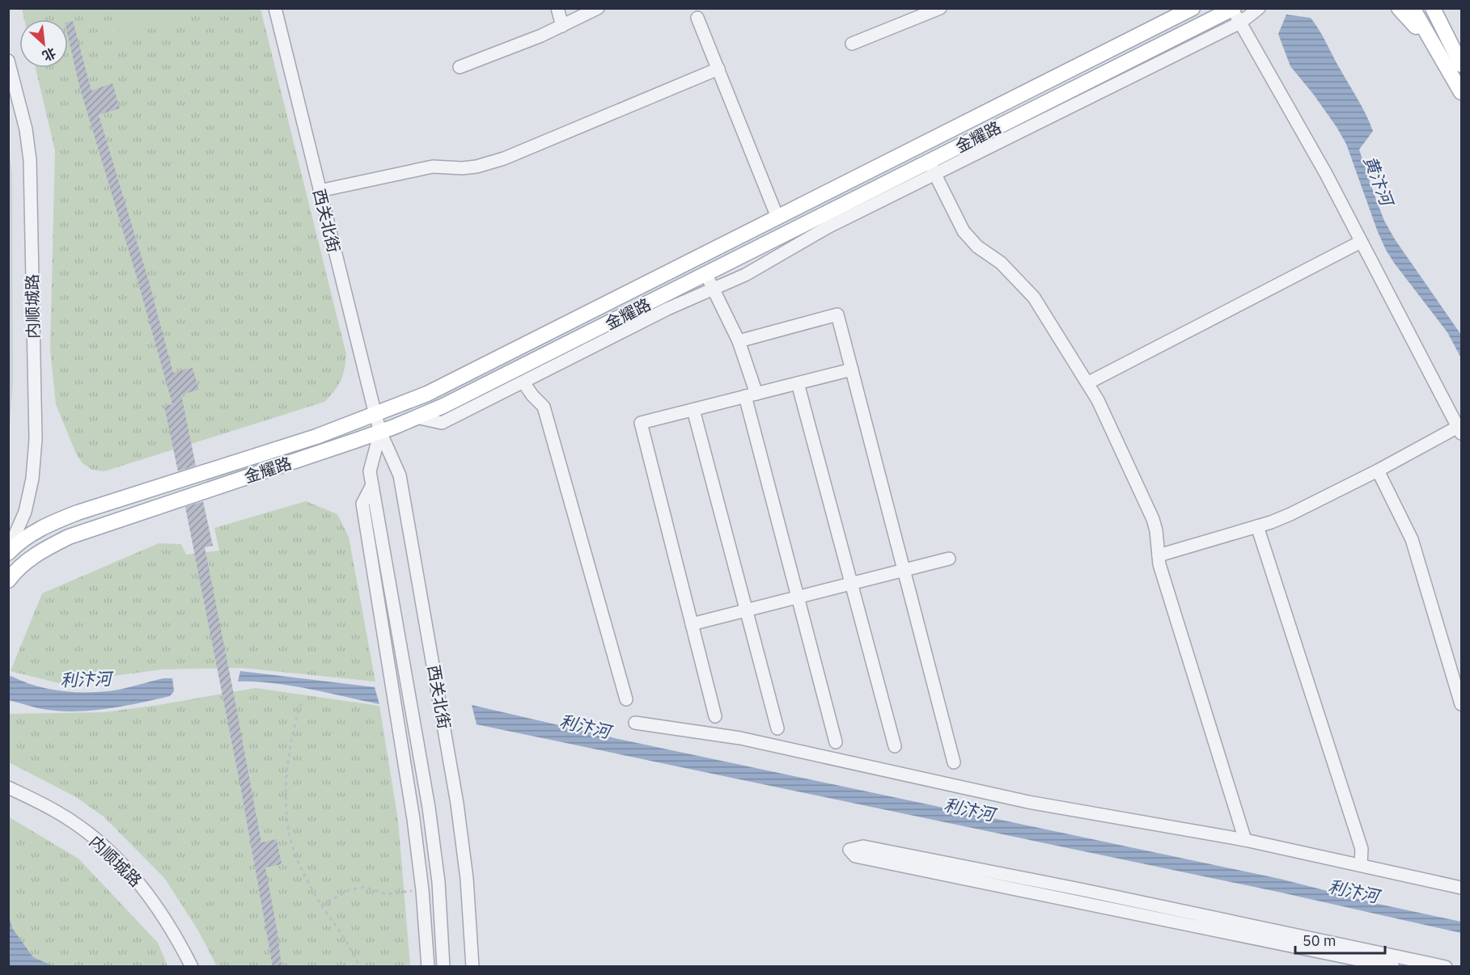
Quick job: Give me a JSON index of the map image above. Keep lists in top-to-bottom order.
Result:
{
  "streets": {
    "main road": ["金耀路"],
    "street": ["西关北街", "内顺城路"]
  },
  "crossings": [
    ["金耀路", "西关北街"],
    ["金耀路", "内顺城路"]
  ],
  "water": ["黄汴河", "利汴河"],
  "scale_bar": "50 m",
  "north": "bottom right"
}
